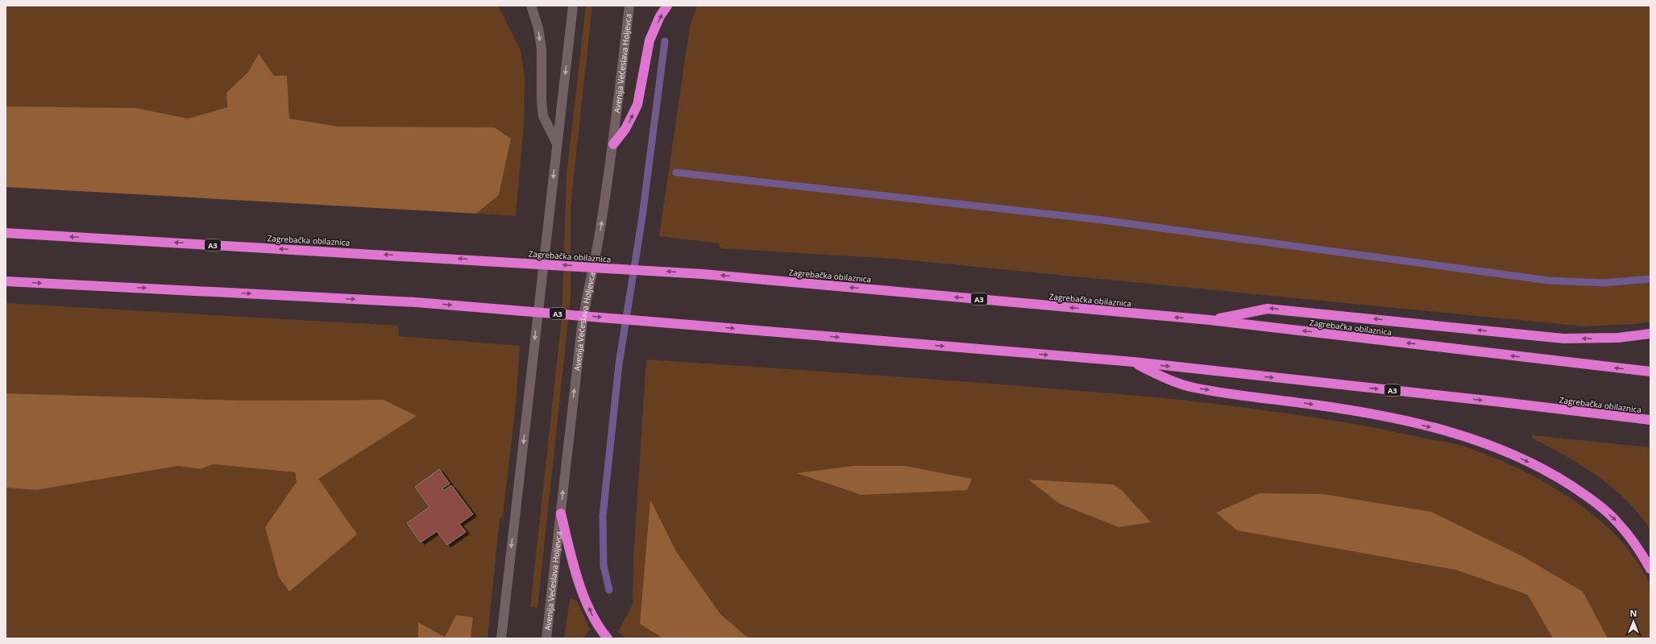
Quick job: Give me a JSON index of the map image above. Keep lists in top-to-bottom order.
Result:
{
  "streets": {
    "highway": ["Zagrebačka obilaznica", "A3"],
    "main road": ["Avenija Većeslava Holjevca"]
  },
  "north": "top"
}
